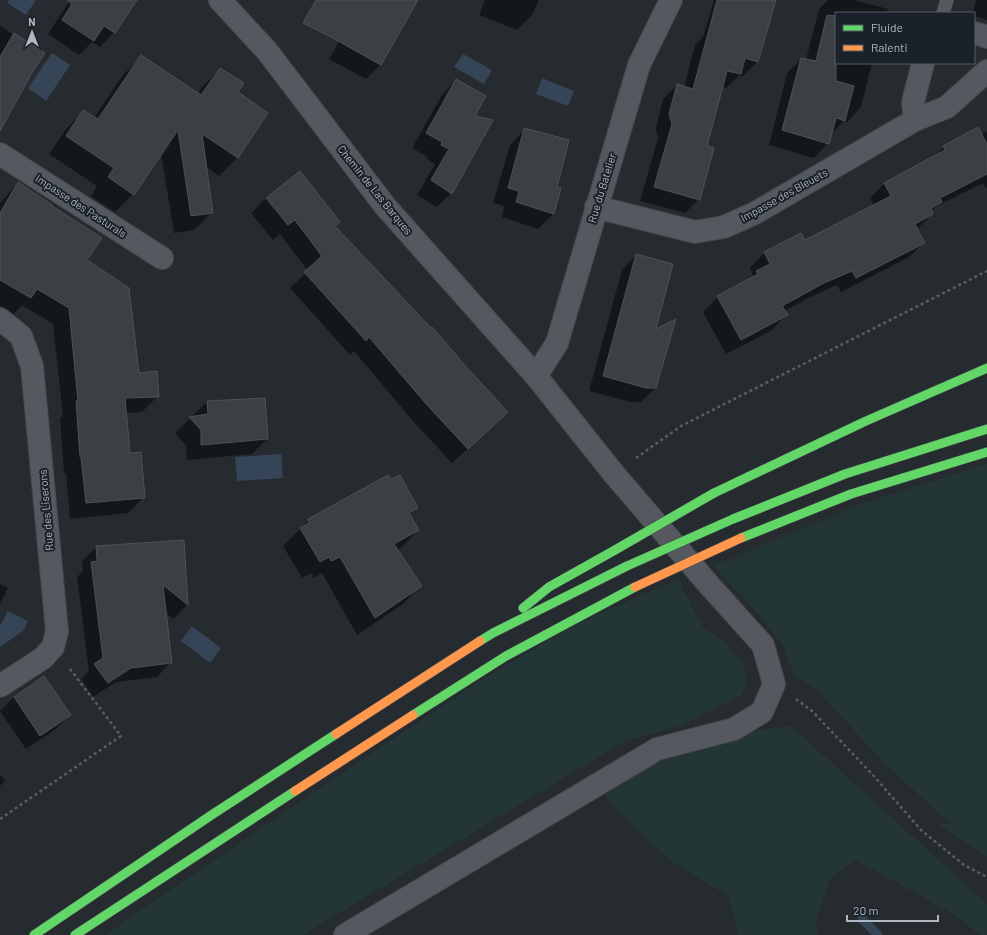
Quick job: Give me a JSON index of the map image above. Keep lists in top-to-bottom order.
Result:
{
  "streets": {
    "street": [
      "Rue du Batelier",
      "Chemin de Las Barques",
      "Impasse des Bleuets",
      "Impasse des Pasturals",
      "Rue des Liserons"
    ]
  },
  "crossings": [
    ["Rue du Batelier", "Chemin de Las Barques"],
    ["Rue du Batelier", "Impasse des Bleuets"]
  ],
  "legend": ["Fluide", "Ralenti"],
  "scale_bar": "20 m",
  "north": "top"
}
